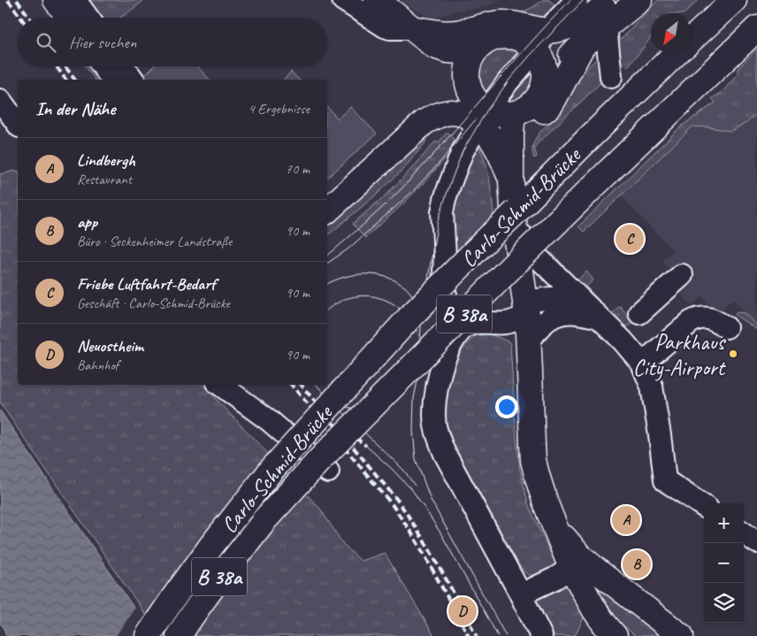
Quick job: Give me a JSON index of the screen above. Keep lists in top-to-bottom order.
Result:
{
  "streets": {
    "main road": ["Carlo-Schmid-Brücke", "B 38a"]
  },
  "places": ["Parkhaus City-Airport"],
  "north": "bottom left",
  "page": {
    "search": "Hier suchen",
    "heading": ["In der Nähe", "4 Ergebnisse"],
    "list": [
      {
        "mark": "A",
        "name": "Lindbergh",
        "note": "Restaurant",
        "value": "70 m"
      },
      {
        "mark": "B",
        "name": "app",
        "note": "Büro · Seckenheimer Landstraße",
        "value": "90 m"
      },
      {
        "mark": "C",
        "name": "Friebe Luftfahrt-Bedarf",
        "note": "Geschäft · Carlo-Schmid-Brücke",
        "value": "90 m"
      },
      {
        "mark": "D",
        "name": "Neuostheim",
        "note": "Bahnhof",
        "value": "90 m"
      }
    ],
    "pins": [
      "C",
      "A",
      "B",
      "D"
    ],
    "map_buttons": ["+", "−"]
  }
}
